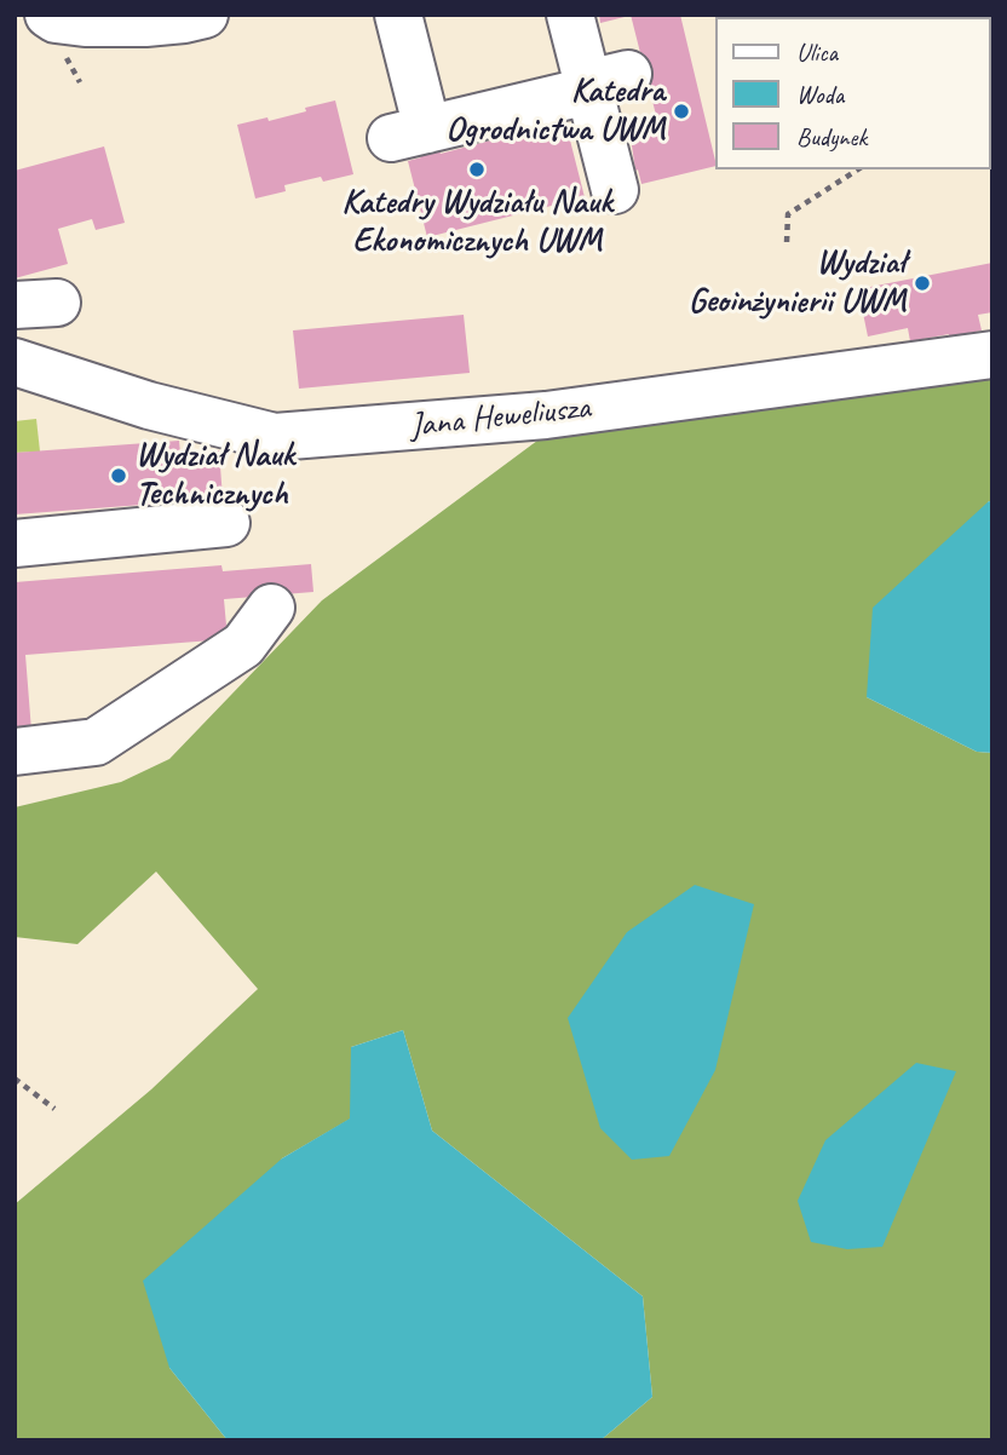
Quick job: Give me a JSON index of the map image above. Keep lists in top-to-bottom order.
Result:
{
  "streets": {
    "street": ["Jana Heweliusza"]
  },
  "places": [
    "Katedra Ogrodnictwa UWM",
    "Katedry Wydziału Nauk Ekonomicznych UWM",
    "Wydział Geoinżynierii UWM",
    "Wydział Nauk Technicznych"
  ],
  "legend": ["Ulica", "Woda", "Budynek"]
}
